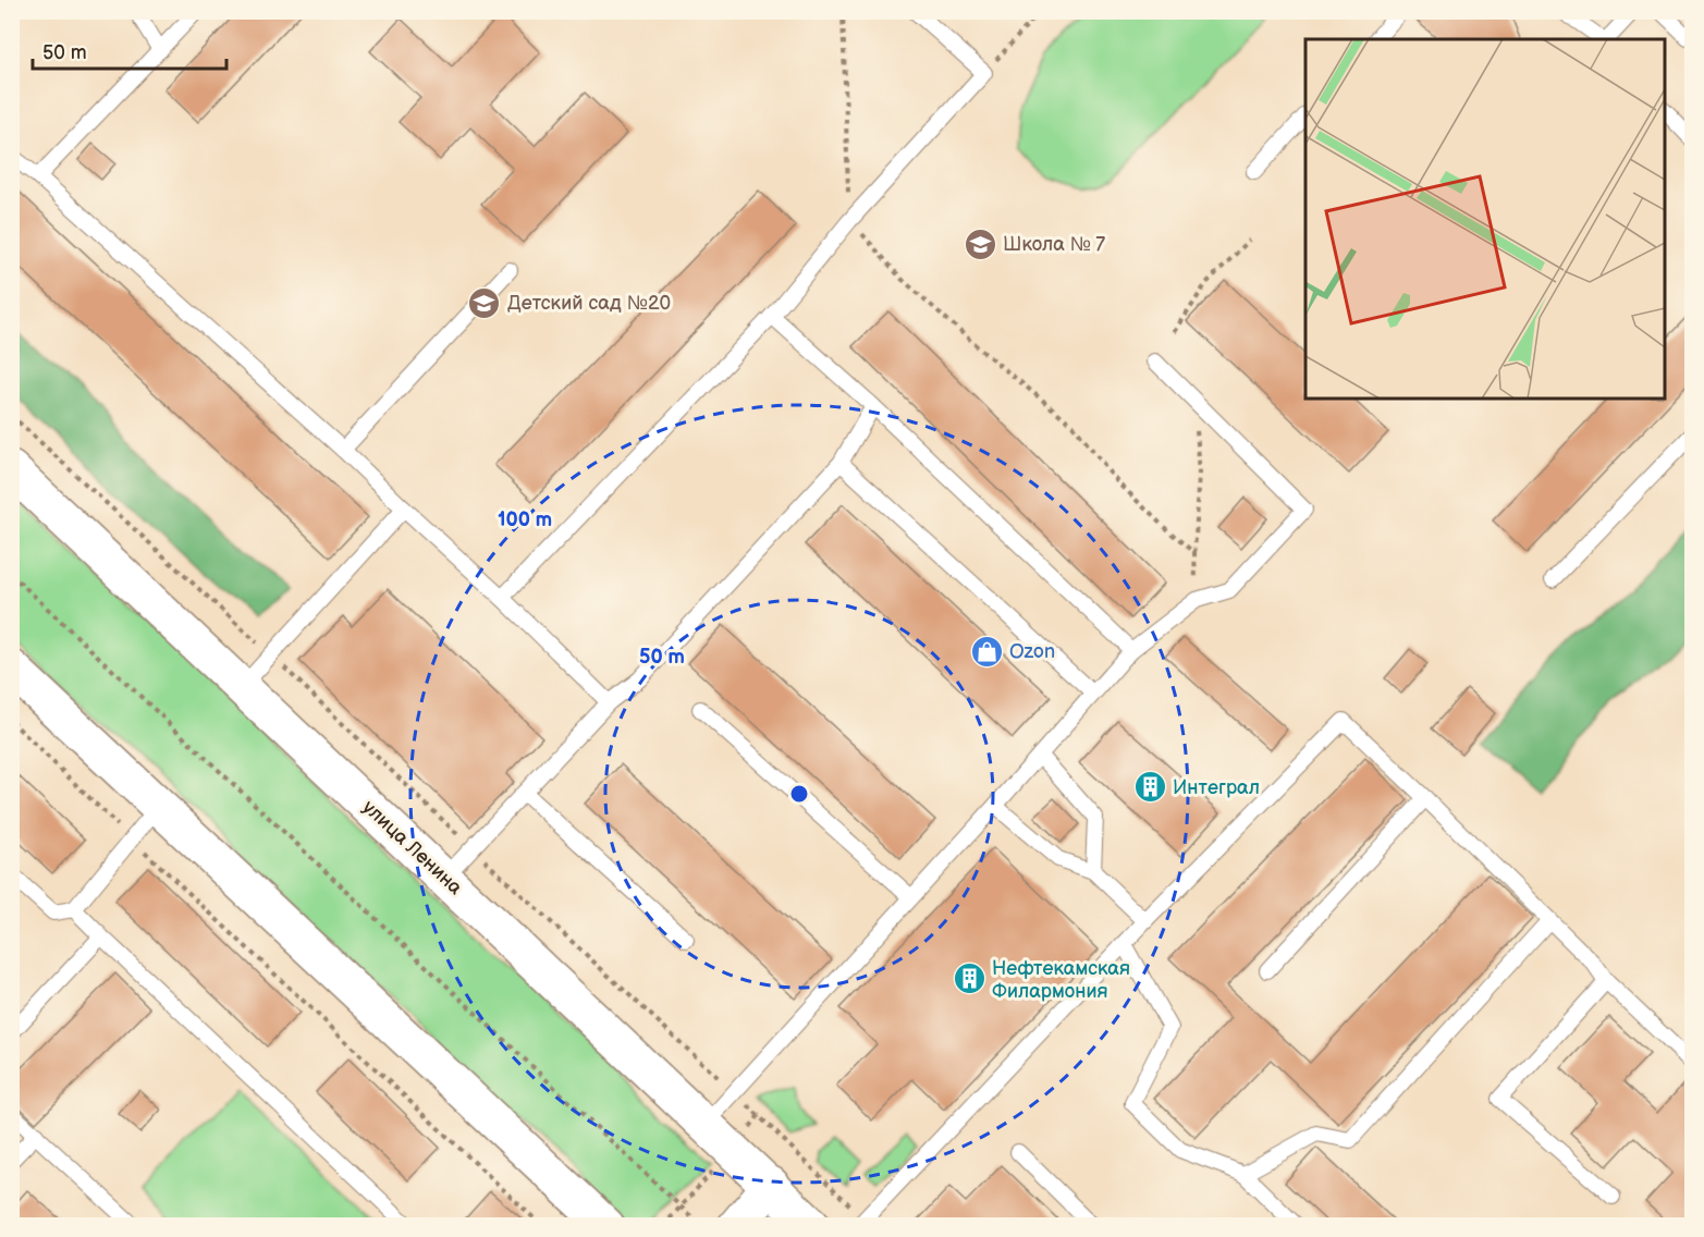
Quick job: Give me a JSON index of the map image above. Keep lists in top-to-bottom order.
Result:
{
  "streets": {
    "main road": ["улица Ленина"]
  },
  "places": {
    "school or university": ["Школа № 7", "Детский сад №20"],
    "shop": ["Ozon"],
    "building": ["Интеграл", "Нефтекамская Филармония"]
  },
  "scale_bar": "50 m",
  "rings": ["100 m", "50 m"]
}
